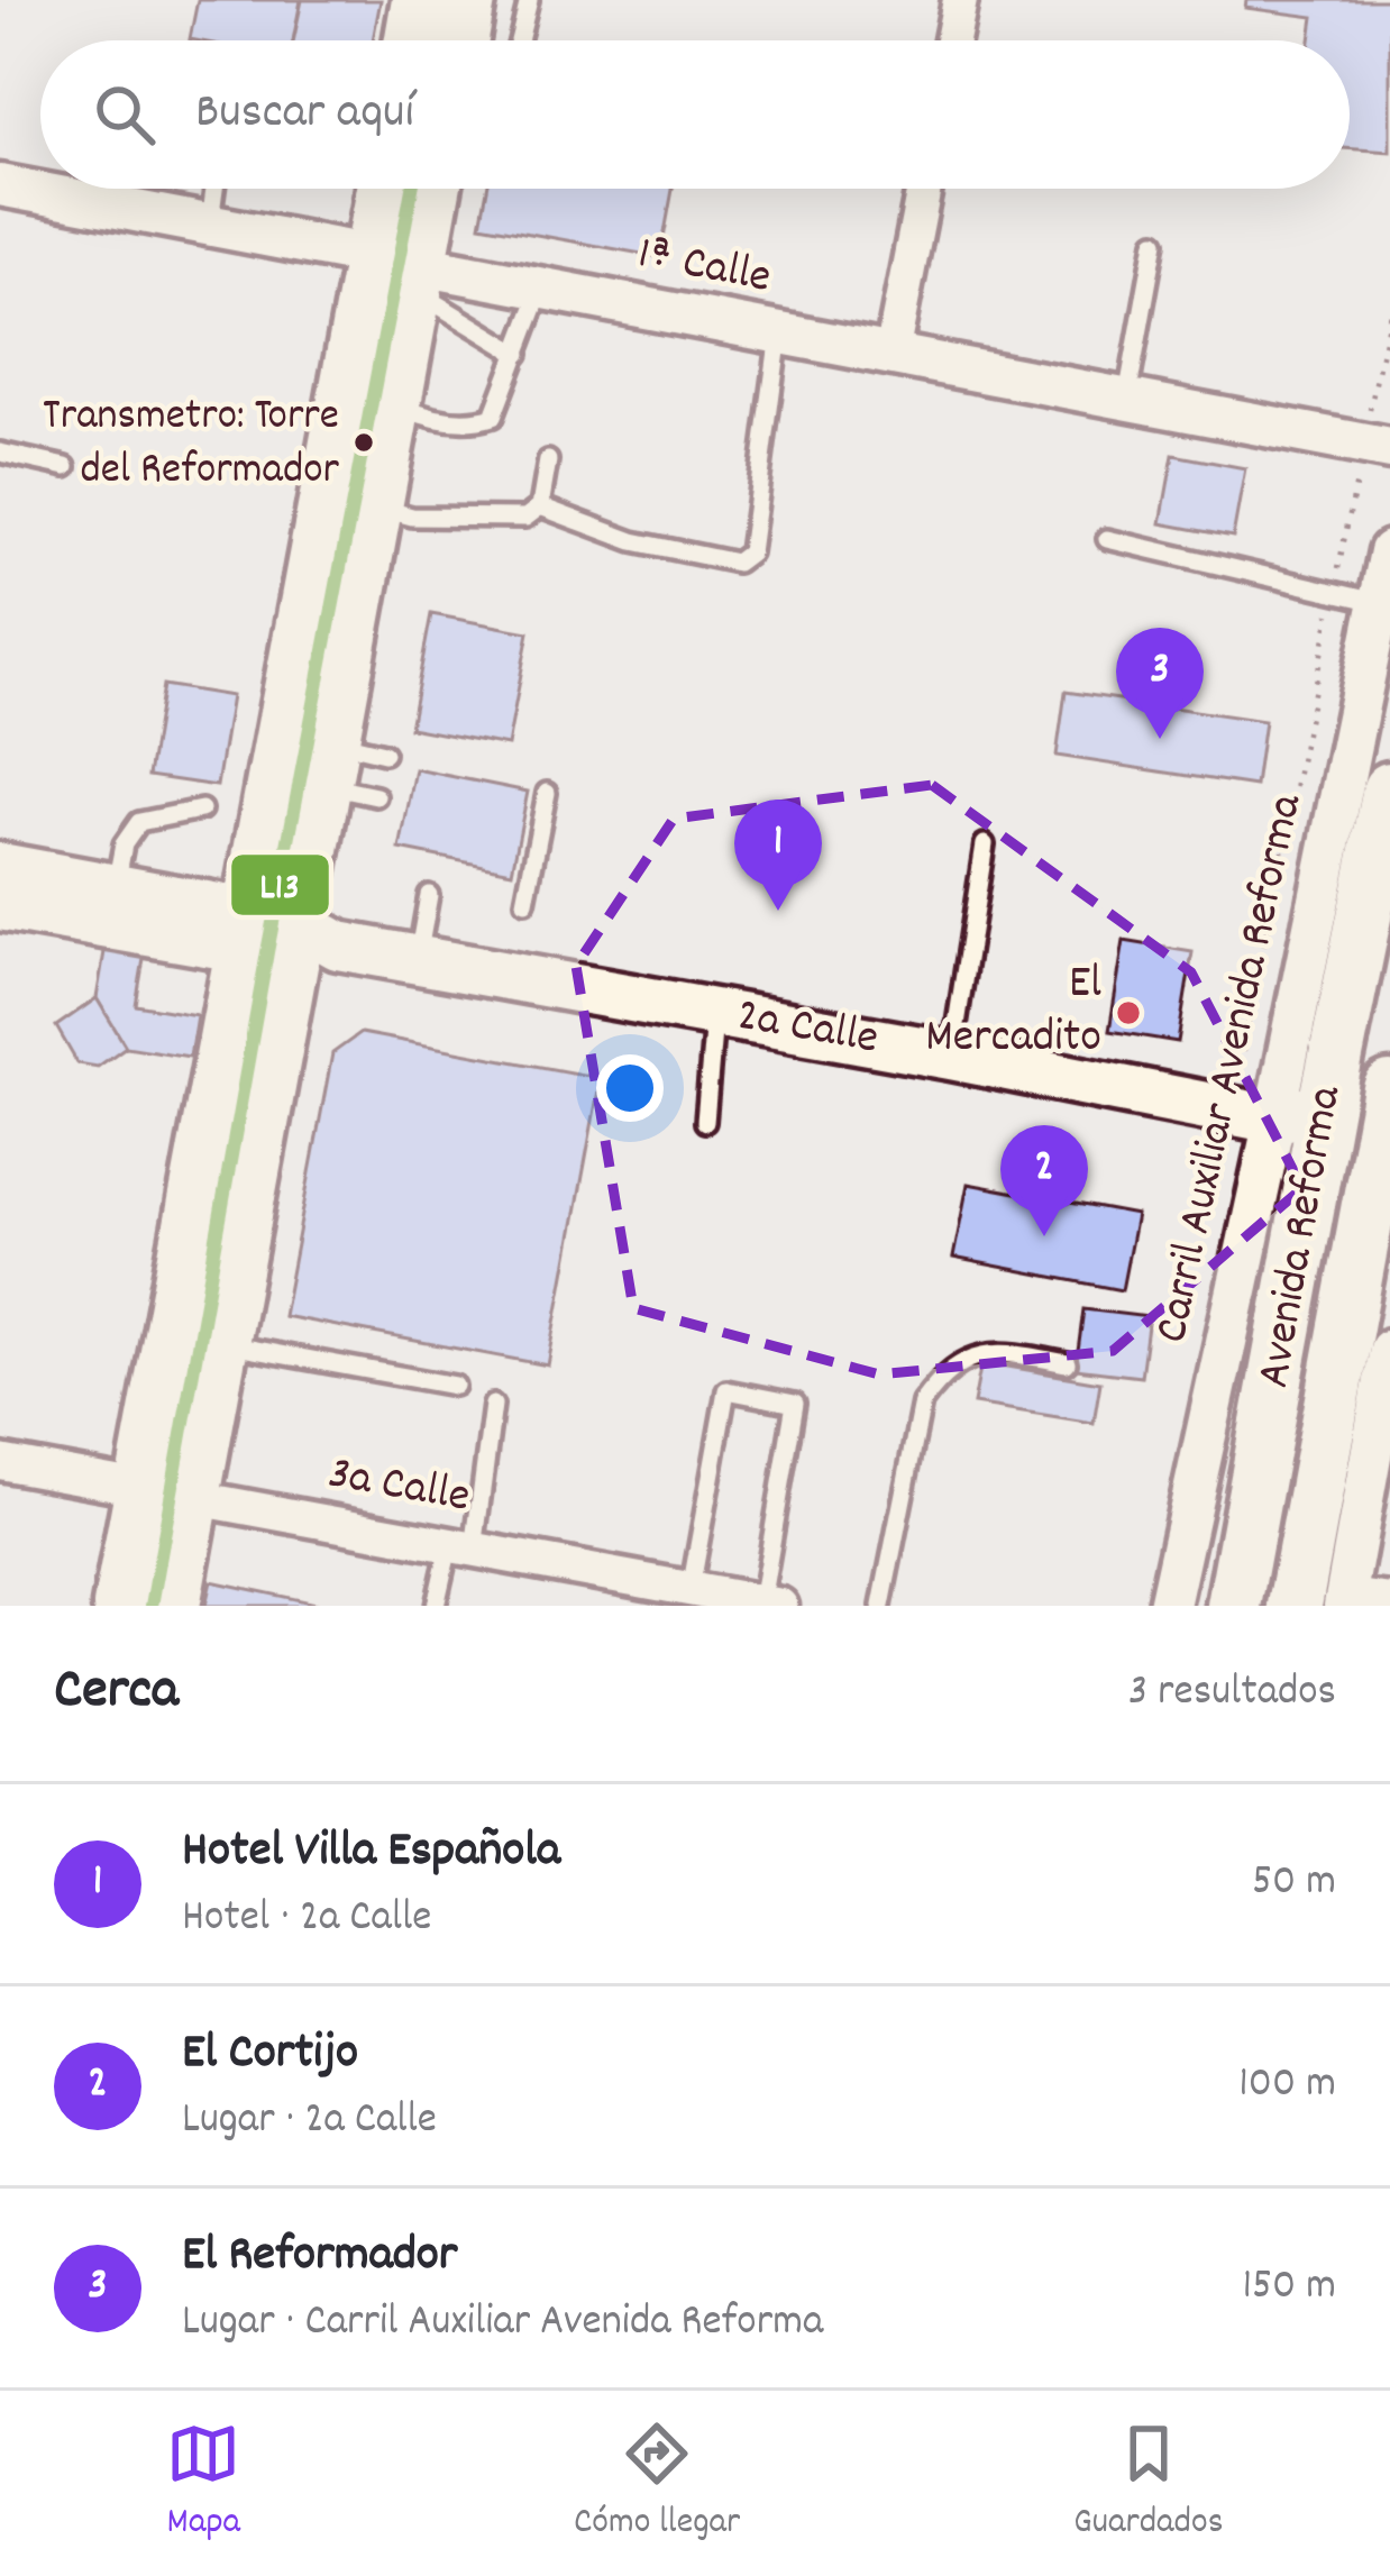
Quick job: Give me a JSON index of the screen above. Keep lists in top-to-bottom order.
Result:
{
  "streets": {
    "main road": ["2a Calle", "Avenida Reforma"],
    "street": ["1ª Calle", "Carril Auxiliar Avenida Reforma", "3a Calle"]
  },
  "crossings": [
    ["2a Calle", "Carril Auxiliar Avenida Reforma"],
    ["2a Calle", "Avenida Reforma"],
    ["Carril Auxiliar Avenida Reforma", "Avenida Reforma"]
  ],
  "places": ["Transmetro: Torre del Reformador", "El Mercadito"],
  "lines": ["transit line L13"],
  "page": {
    "search": "Buscar aquí",
    "pins": ["3", "1", "2"],
    "heading": ["Cerca", "3 resultados"],
    "list": [
      {
        "mark": "1",
        "name": "Hotel Villa Española",
        "note": "Hotel · 2a Calle",
        "value": "50 m"
      },
      {
        "mark": "2",
        "name": "El Cortijo",
        "note": "Lugar · 2a Calle",
        "value": "100 m"
      },
      {
        "mark": "3",
        "name": "El Reformador",
        "note": "Lugar · Carril Auxiliar Avenida Reforma",
        "value": "150 m"
      }
    ],
    "nav": ["Mapa", "Cómo llegar", "Guardados"]
  }
}
